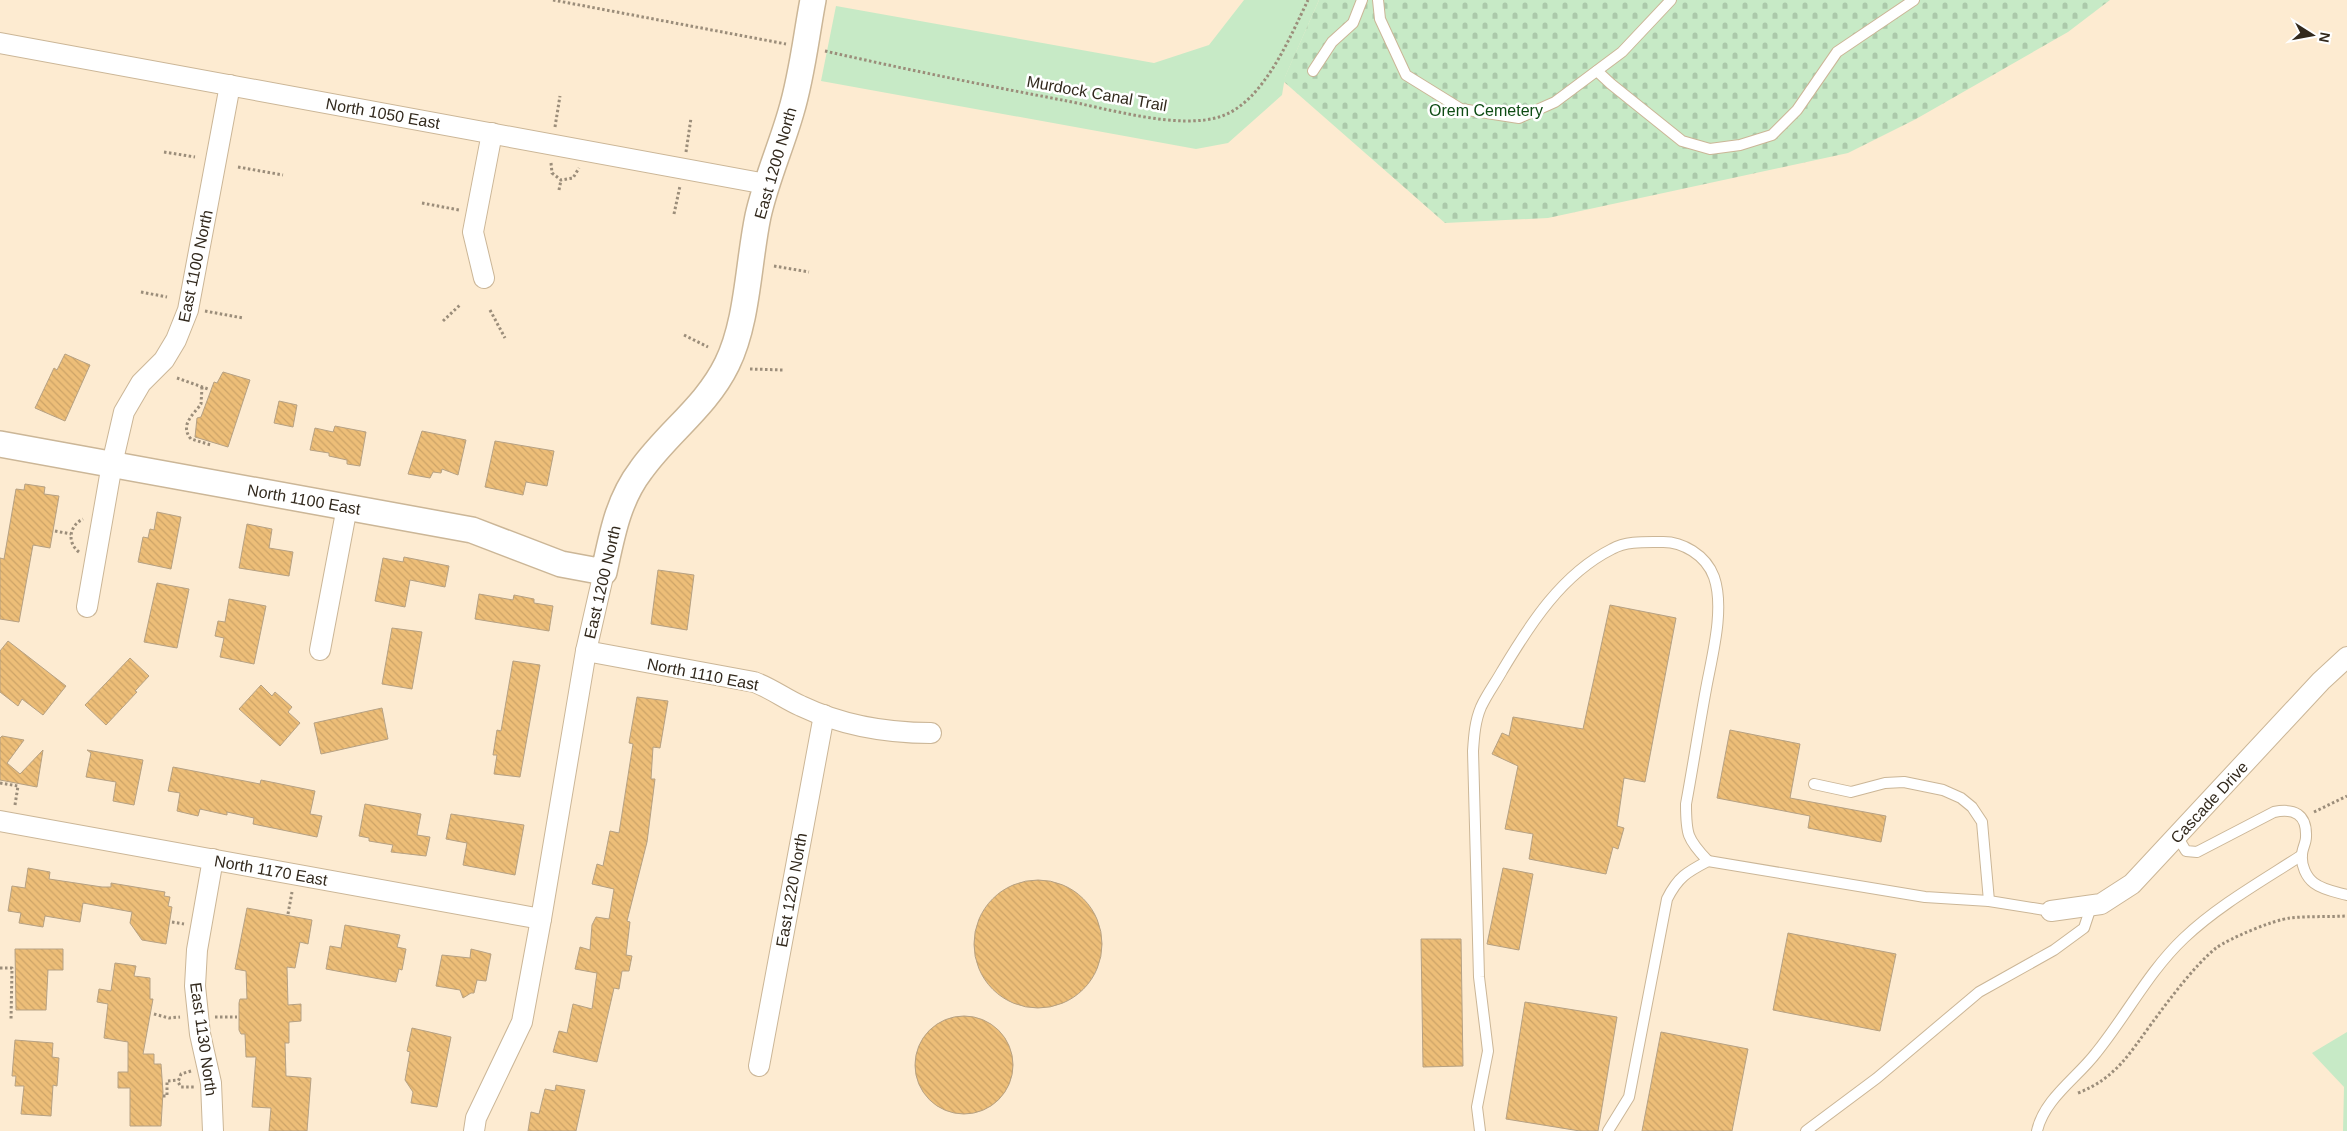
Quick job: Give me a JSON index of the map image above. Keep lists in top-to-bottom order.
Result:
{
  "streets": {
    "street": [
      "North 1050 East",
      "East 1200 North",
      "East 1100 North",
      "North 1100 East",
      "North 1110 East",
      "Cascade Drive",
      "North 1170 East",
      "East 1220 North",
      "East 1130 North"
    ],
    "path": ["Murdock Canal Trail"]
  },
  "crossings": [
    ["North 1050 East", "East 1200 North"],
    ["North 1050 East", "East 1100 North"],
    ["East 1200 North", "North 1100 East"],
    ["East 1200 North", "North 1110 East"],
    ["East 1200 North", "North 1170 East"],
    ["East 1100 North", "North 1100 East"],
    ["North 1110 East", "East 1220 North"],
    ["North 1170 East", "East 1130 North"]
  ],
  "parks": ["Orem Cemetery"],
  "north": "right"
}
